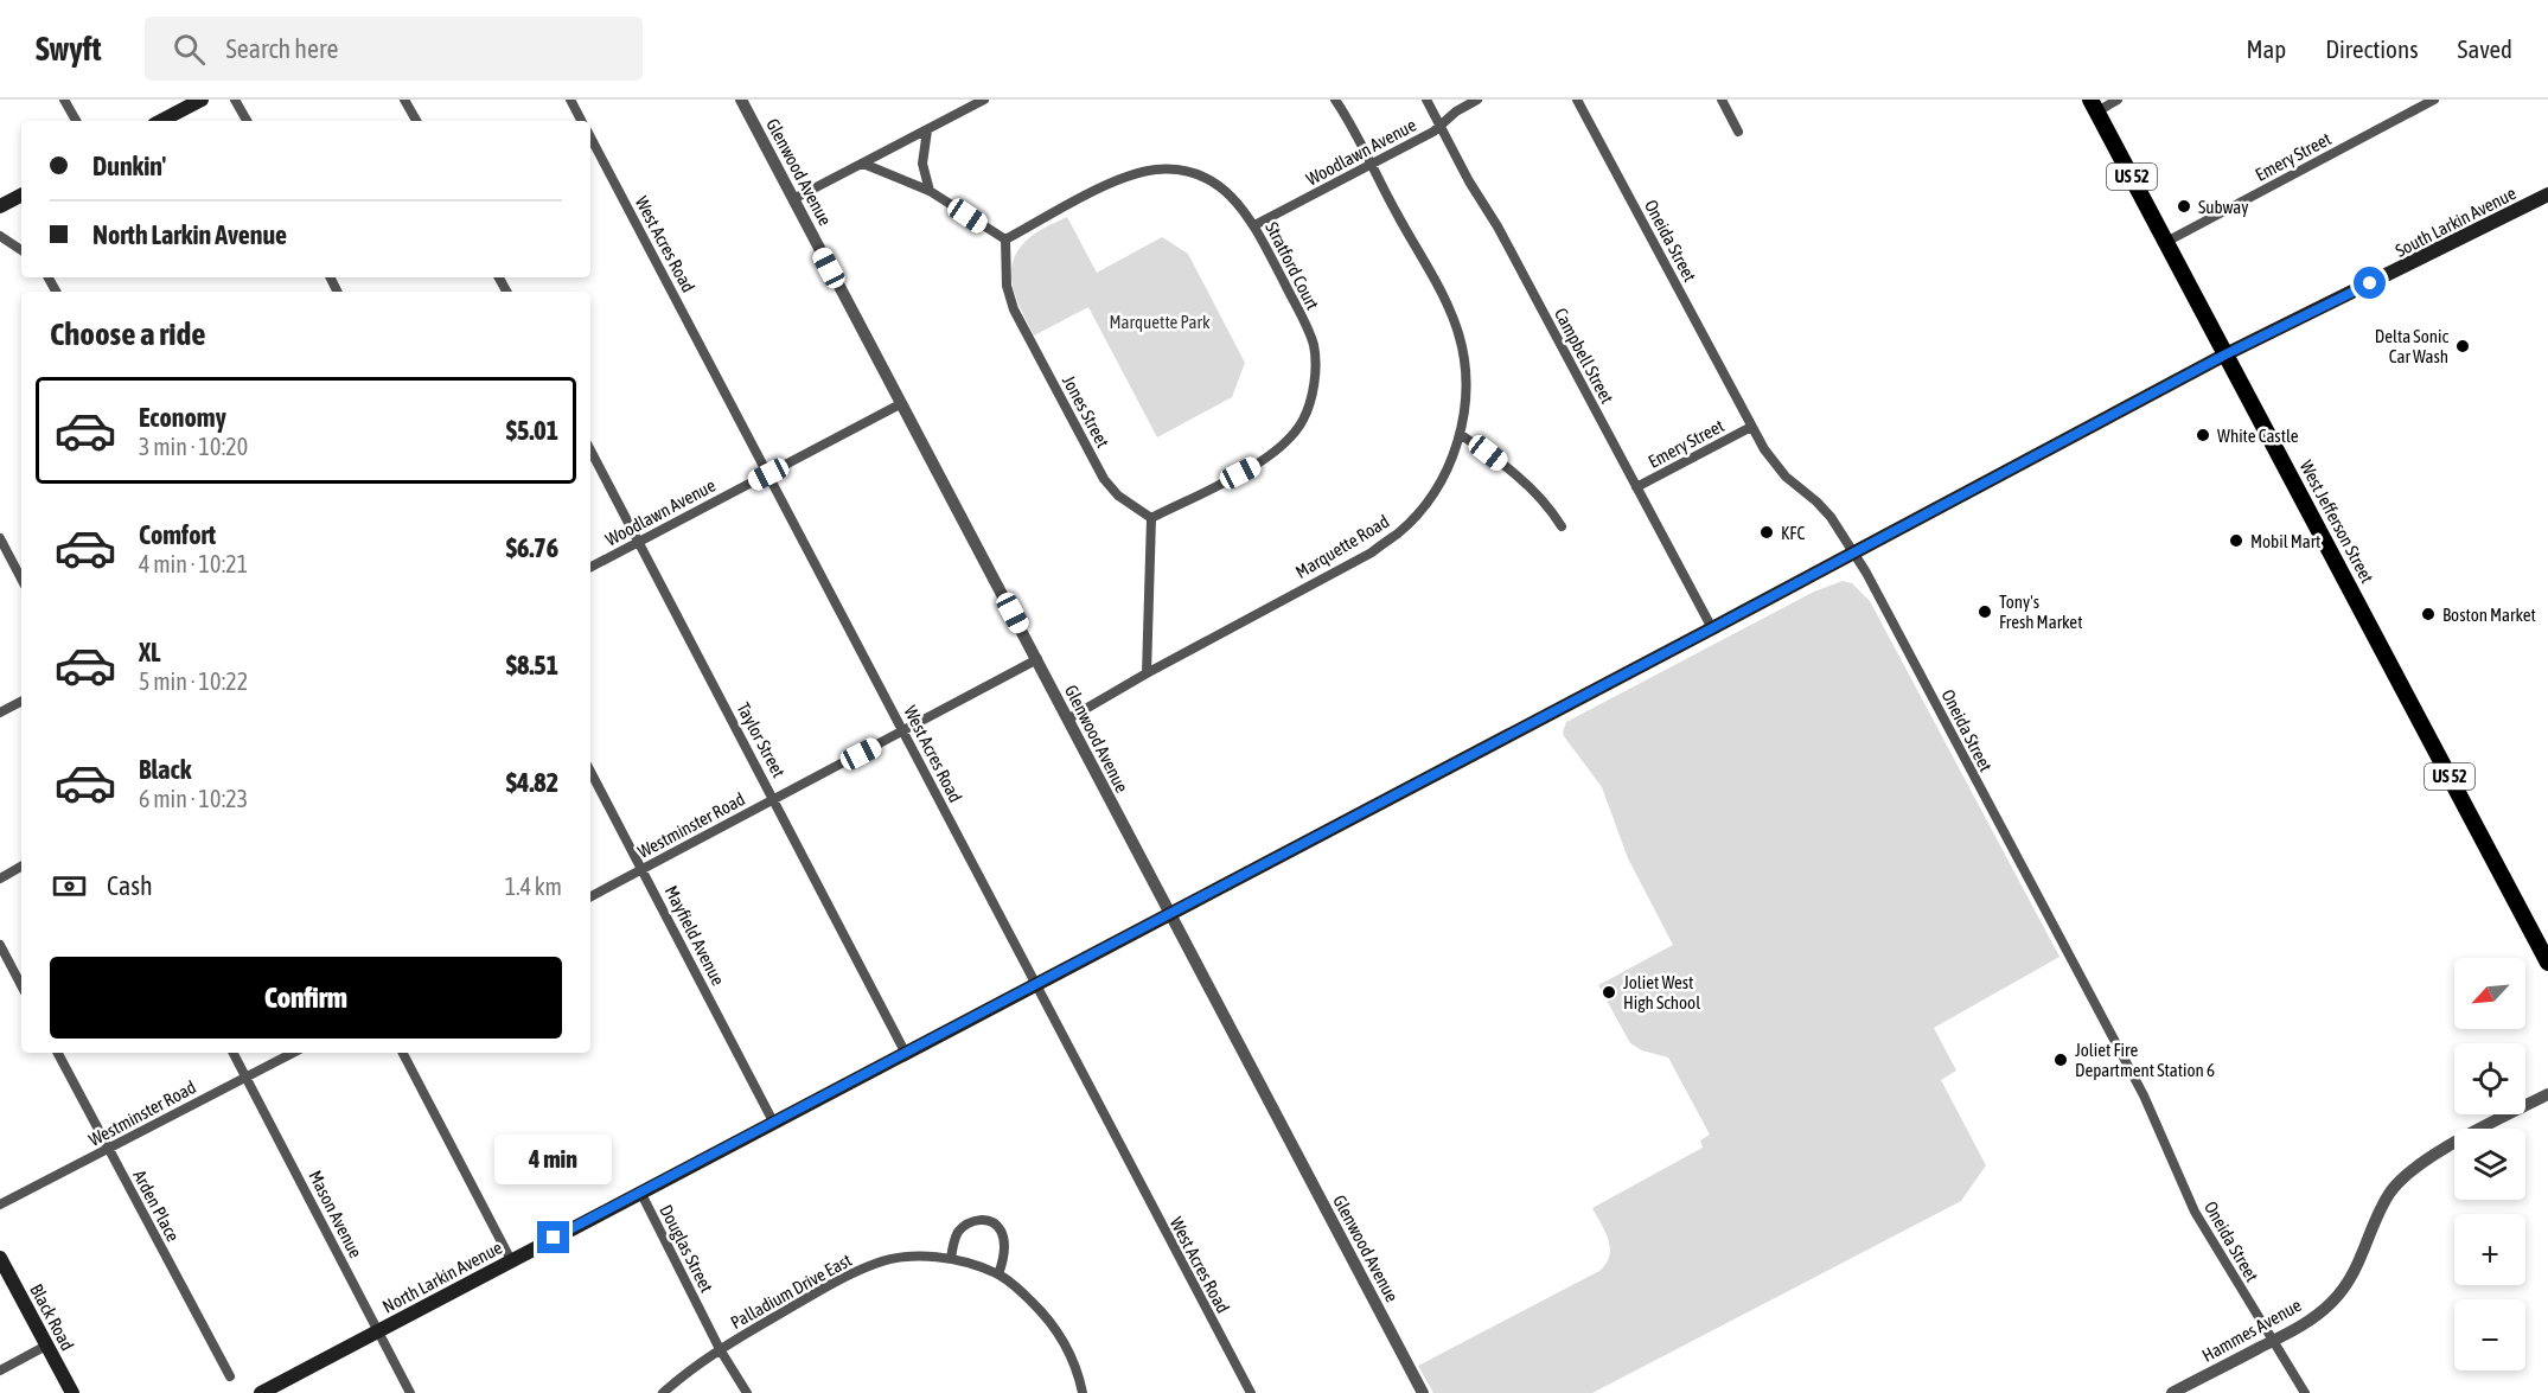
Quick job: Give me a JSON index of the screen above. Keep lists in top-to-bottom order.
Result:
{
  "streets": {
    "main road": [
      "US 52",
      "South Larkin Avenue",
      "West Jefferson Street",
      "North Larkin Avenue",
      "Black Road"
    ],
    "street": [
      "Woodlawn Avenue",
      "Emery Street",
      "Glenwood Avenue",
      "Oneida Street",
      "West Acres Road",
      "Stratford Court",
      "Campbell Street",
      "Jones Street",
      "Marquette Road",
      "Taylor Street",
      "Westminster Road",
      "Mayfield Avenue",
      "Arden Place",
      "Mason Avenue",
      "Douglas Street",
      "Palladium Drive East",
      "Hammes Avenue"
    ]
  },
  "crossings": [
    ["Woodlawn Avenue", "Glenwood Avenue"],
    ["Woodlawn Avenue", "West Acres Road"],
    ["Woodlawn Avenue", "Stratford Court"],
    ["Woodlawn Avenue", "Campbell Street"],
    ["Woodlawn Avenue", "Marquette Road"],
    ["Woodlawn Avenue", "Taylor Street"],
    ["Emery Street", "Oneida Street"],
    ["Emery Street", "Campbell Street"],
    ["Emery Street", "West Jefferson Street"],
    ["Glenwood Avenue", "Marquette Road"],
    ["Glenwood Avenue", "Westminster Road"],
    ["Glenwood Avenue", "North Larkin Avenue"],
    ["South Larkin Avenue", "West Jefferson Street"],
    ["South Larkin Avenue", "North Larkin Avenue"],
    ["Oneida Street", "North Larkin Avenue"],
    ["Oneida Street", "Hammes Avenue"],
    ["West Acres Road", "Westminster Road"],
    ["West Acres Road", "North Larkin Avenue"],
    ["Stratford Court", "Jones Street"],
    ["Campbell Street", "North Larkin Avenue"],
    ["West Jefferson Street", "North Larkin Avenue"],
    ["Taylor Street", "Westminster Road"],
    ["Taylor Street", "North Larkin Avenue"],
    ["Westminster Road", "Mayfield Avenue"],
    ["Westminster Road", "Arden Place"],
    ["Westminster Road", "Mason Avenue"],
    ["Mayfield Avenue", "North Larkin Avenue"],
    ["Mason Avenue", "North Larkin Avenue"],
    ["Douglas Street", "North Larkin Avenue"],
    ["Douglas Street", "Palladium Drive East"]
  ],
  "parks": ["Marquette Park"],
  "places": [
    "Subway",
    "Delta Sonic Car Wash",
    "White Castle",
    "KFC",
    "Mobil Mart",
    "Tony's Fresh Market",
    "Boston Market",
    "Joliet West High School",
    "Joliet Fire Department Station 6"
  ],
  "north": "bottom left",
  "page": {
    "header": "Swyft",
    "search": "Search here",
    "nav": ["Map", "Directions", "Saved"],
    "banner": ["Dunkin'", "North Larkin Avenue"],
    "heading": "Choose a ride",
    "list": [
      {
        "name": "Economy",
        "note": "3 min · 10:20",
        "value": "$5.01"
      },
      {
        "name": "Comfort",
        "note": "4 min · 10:21",
        "value": "$6.76"
      },
      {
        "name": "XL",
        "note": "5 min · 10:22",
        "value": "$8.51"
      },
      {
        "name": "Black",
        "note": "6 min · 10:23",
        "value": "$4.82"
      }
    ],
    "pay": ["Cash", "1.4 km"],
    "buttons": "Confirm",
    "map_buttons": ["+", "−"],
    "bubble": "4 min"
  }
}
